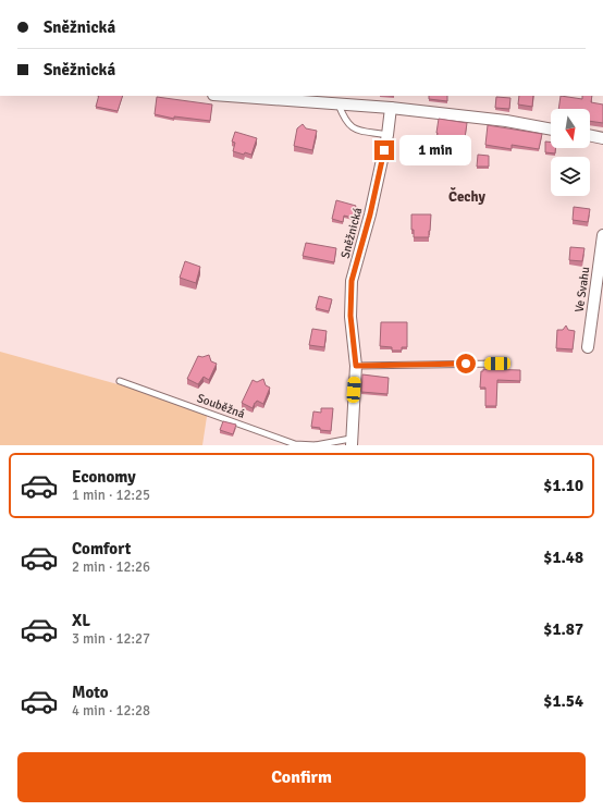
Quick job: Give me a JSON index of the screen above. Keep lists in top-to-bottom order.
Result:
{
  "streets": {
    "street": ["Sněžnická", "Ve Svahu"],
    "lane": ["Souběžná"]
  },
  "crossings": [
    ["Sněžnická", "Souběžná"]
  ],
  "districts": ["Čechy"],
  "north": "bottom",
  "page": {
    "banner": ["Sněžnická", "Sněžnická"],
    "bubble": "1 min",
    "list": [
      {
        "name": "Economy",
        "note": "1 min · 12:25",
        "value": "$1.10"
      },
      {
        "name": "Comfort",
        "note": "2 min · 12:26",
        "value": "$1.48"
      },
      {
        "name": "XL",
        "note": "3 min · 12:27",
        "value": "$1.87"
      },
      {
        "name": "Moto",
        "note": "4 min · 12:28",
        "value": "$1.54"
      }
    ],
    "buttons": "Confirm"
  }
}
